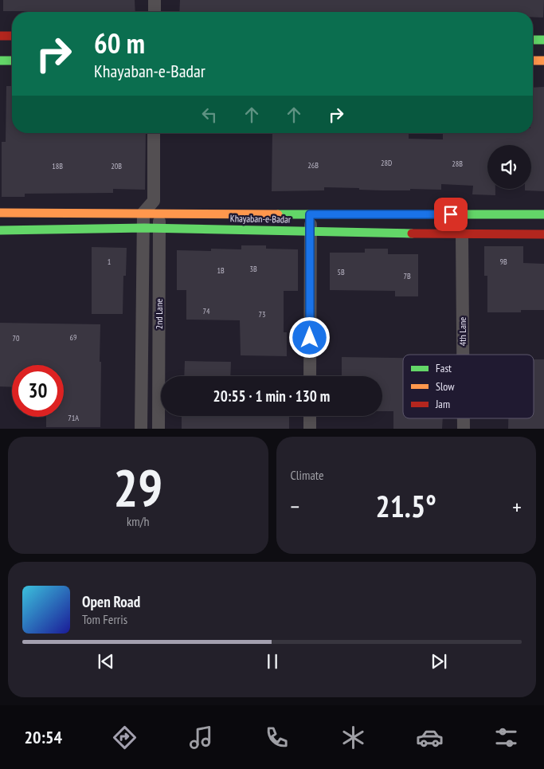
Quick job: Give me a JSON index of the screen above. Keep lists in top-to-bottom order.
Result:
{
  "streets": {
    "main road": ["Khayaban-e-Badar"],
    "street": ["2nd Lane", "4th Lane"]
  },
  "crossings": [
    ["Khayaban-e-Badar", "2nd Lane"],
    ["Khayaban-e-Badar", "4th Lane"]
  ],
  "house_numbers": [
    "28D",
    "28B",
    "26B",
    "18B",
    "20B",
    "1",
    "9B",
    "3B",
    "1B",
    "5B",
    "7B",
    "74",
    "73",
    "69",
    "70",
    "71A"
  ],
  "legend": ["Fast", "Slow", "Jam"],
  "page": {
    "turn": ["60 m", "Khayaban-e-Badar"],
    "limit": "30",
    "trip": "20:55 · 1 min · 130 m",
    "tile": [
      ["29", "km/h"],
      "Climate"
    ],
    "heat": ["−", "21.5°", "+"],
    "song": ["Open Road", "Tom Ferris"],
    "tabs": "20:54"
  }
}
